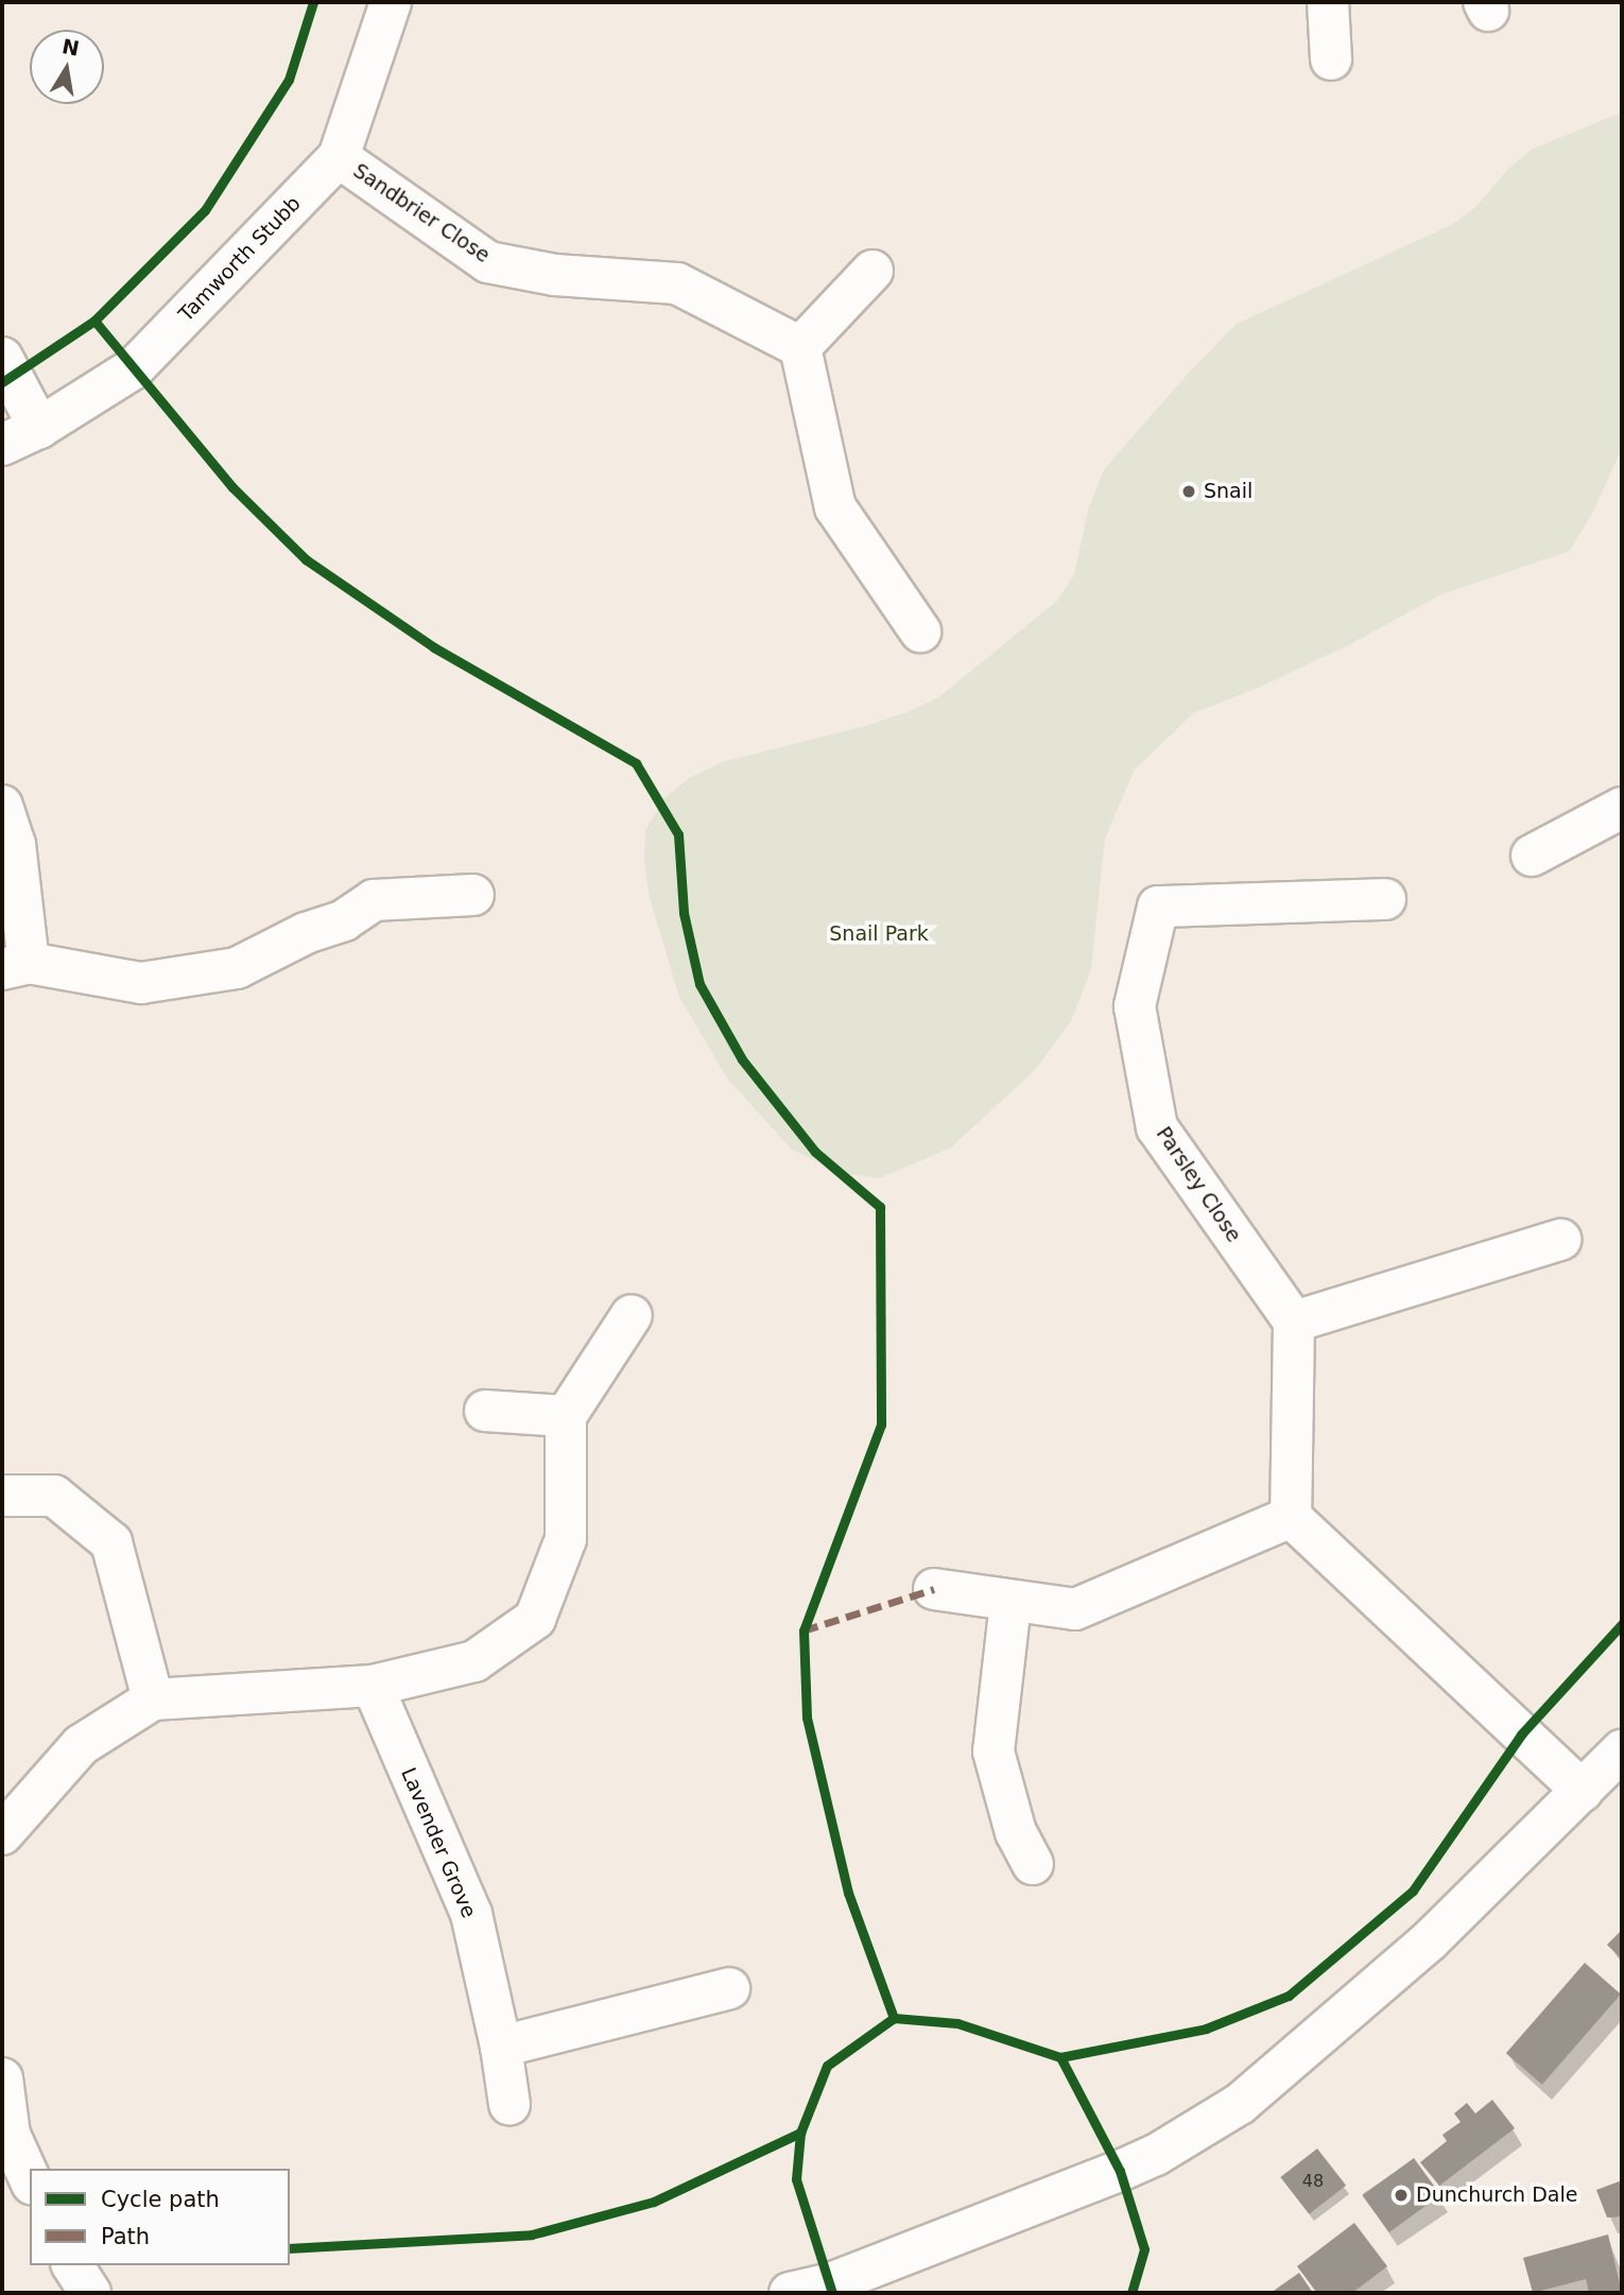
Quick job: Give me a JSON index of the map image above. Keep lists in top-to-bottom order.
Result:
{
  "streets": {
    "street": [
      "Sandbrier Close",
      "Tamworth Stubb",
      "Parsley Close",
      "Lavender Grove"
    ]
  },
  "crossings": [
    ["Sandbrier Close", "Tamworth Stubb"]
  ],
  "parks": ["Snail Park"],
  "places": ["Snail", "Dunchurch Dale"],
  "house_numbers": ["48"],
  "legend": ["Cycle path", "Path"],
  "north": "top"
}
